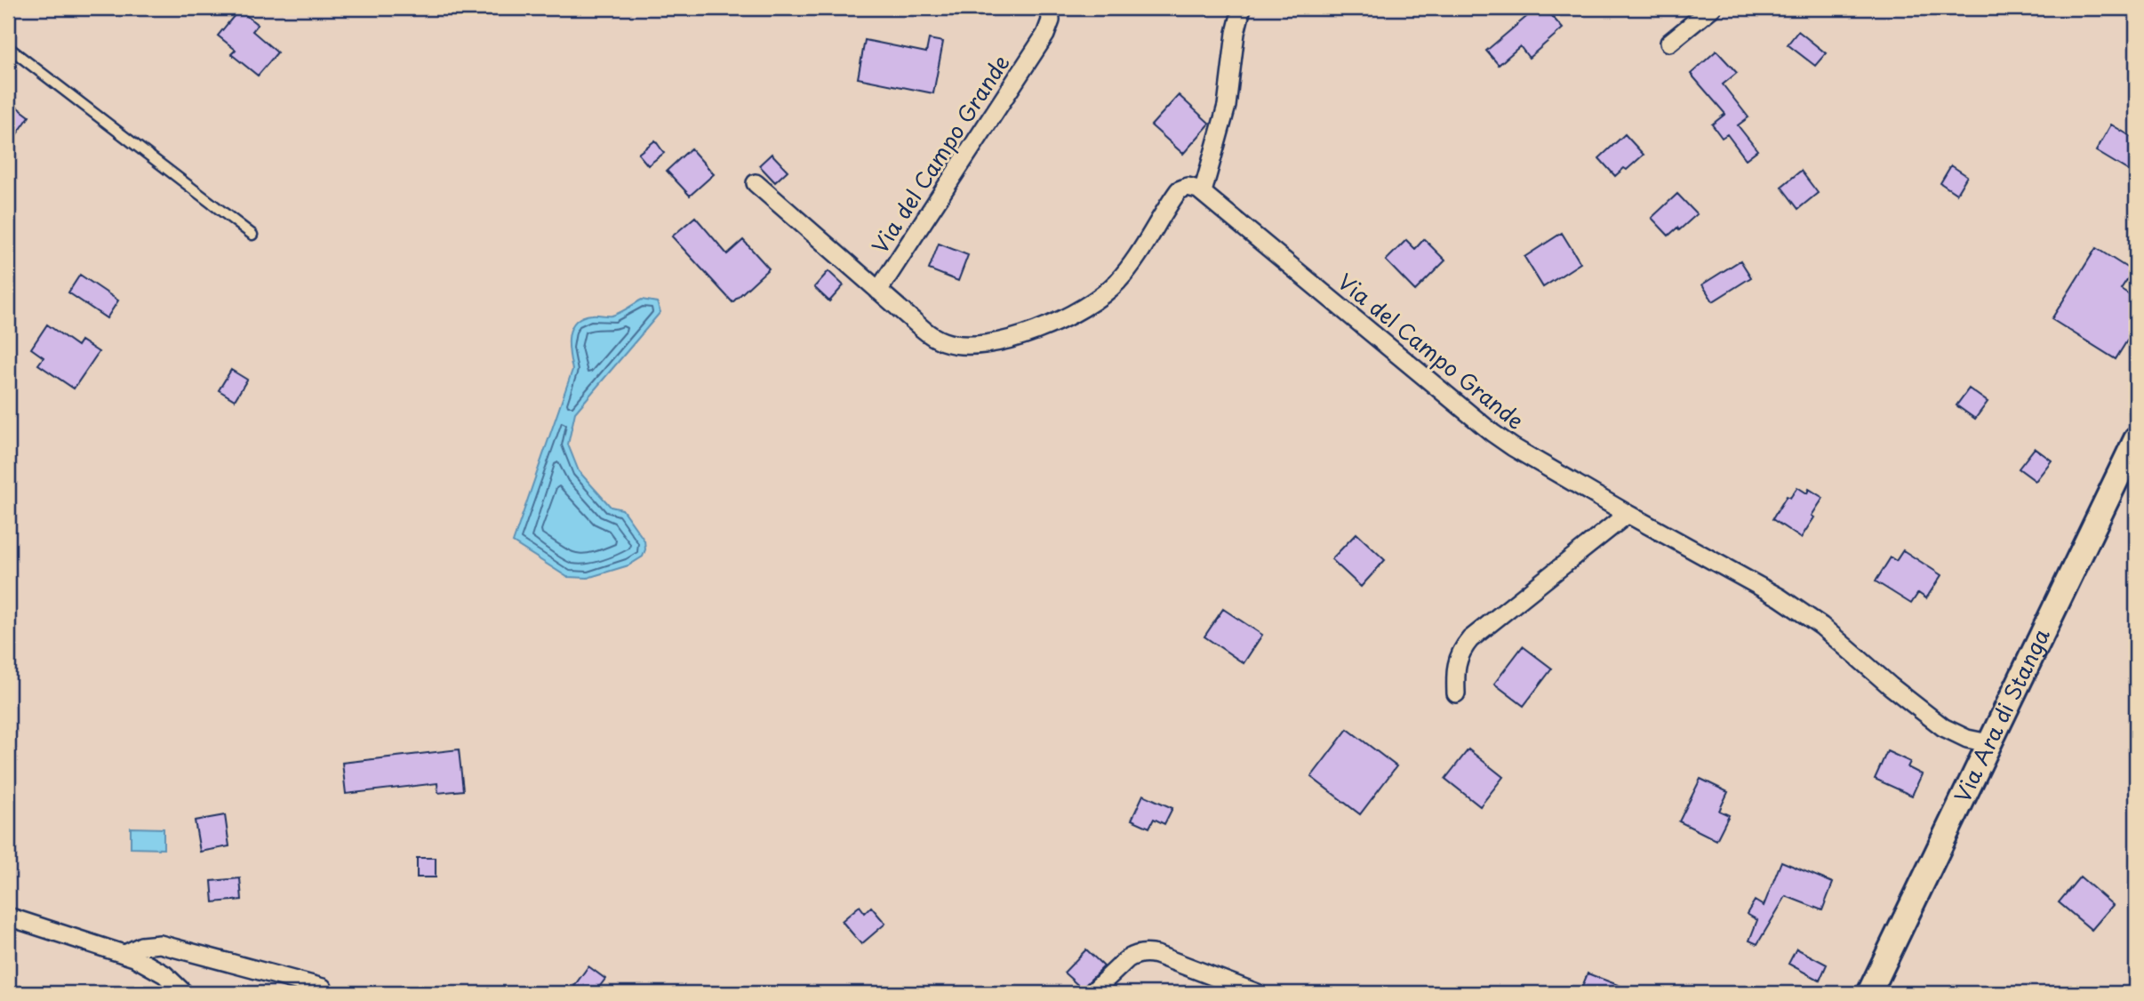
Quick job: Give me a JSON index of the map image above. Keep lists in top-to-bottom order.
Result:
{
  "streets": {
    "street": ["Via del Campo Grande", "Via Ara di Stanga"]
  },
  "crossings": [
    ["Via del Campo Grande", "Via Ara di Stanga"]
  ]
}
